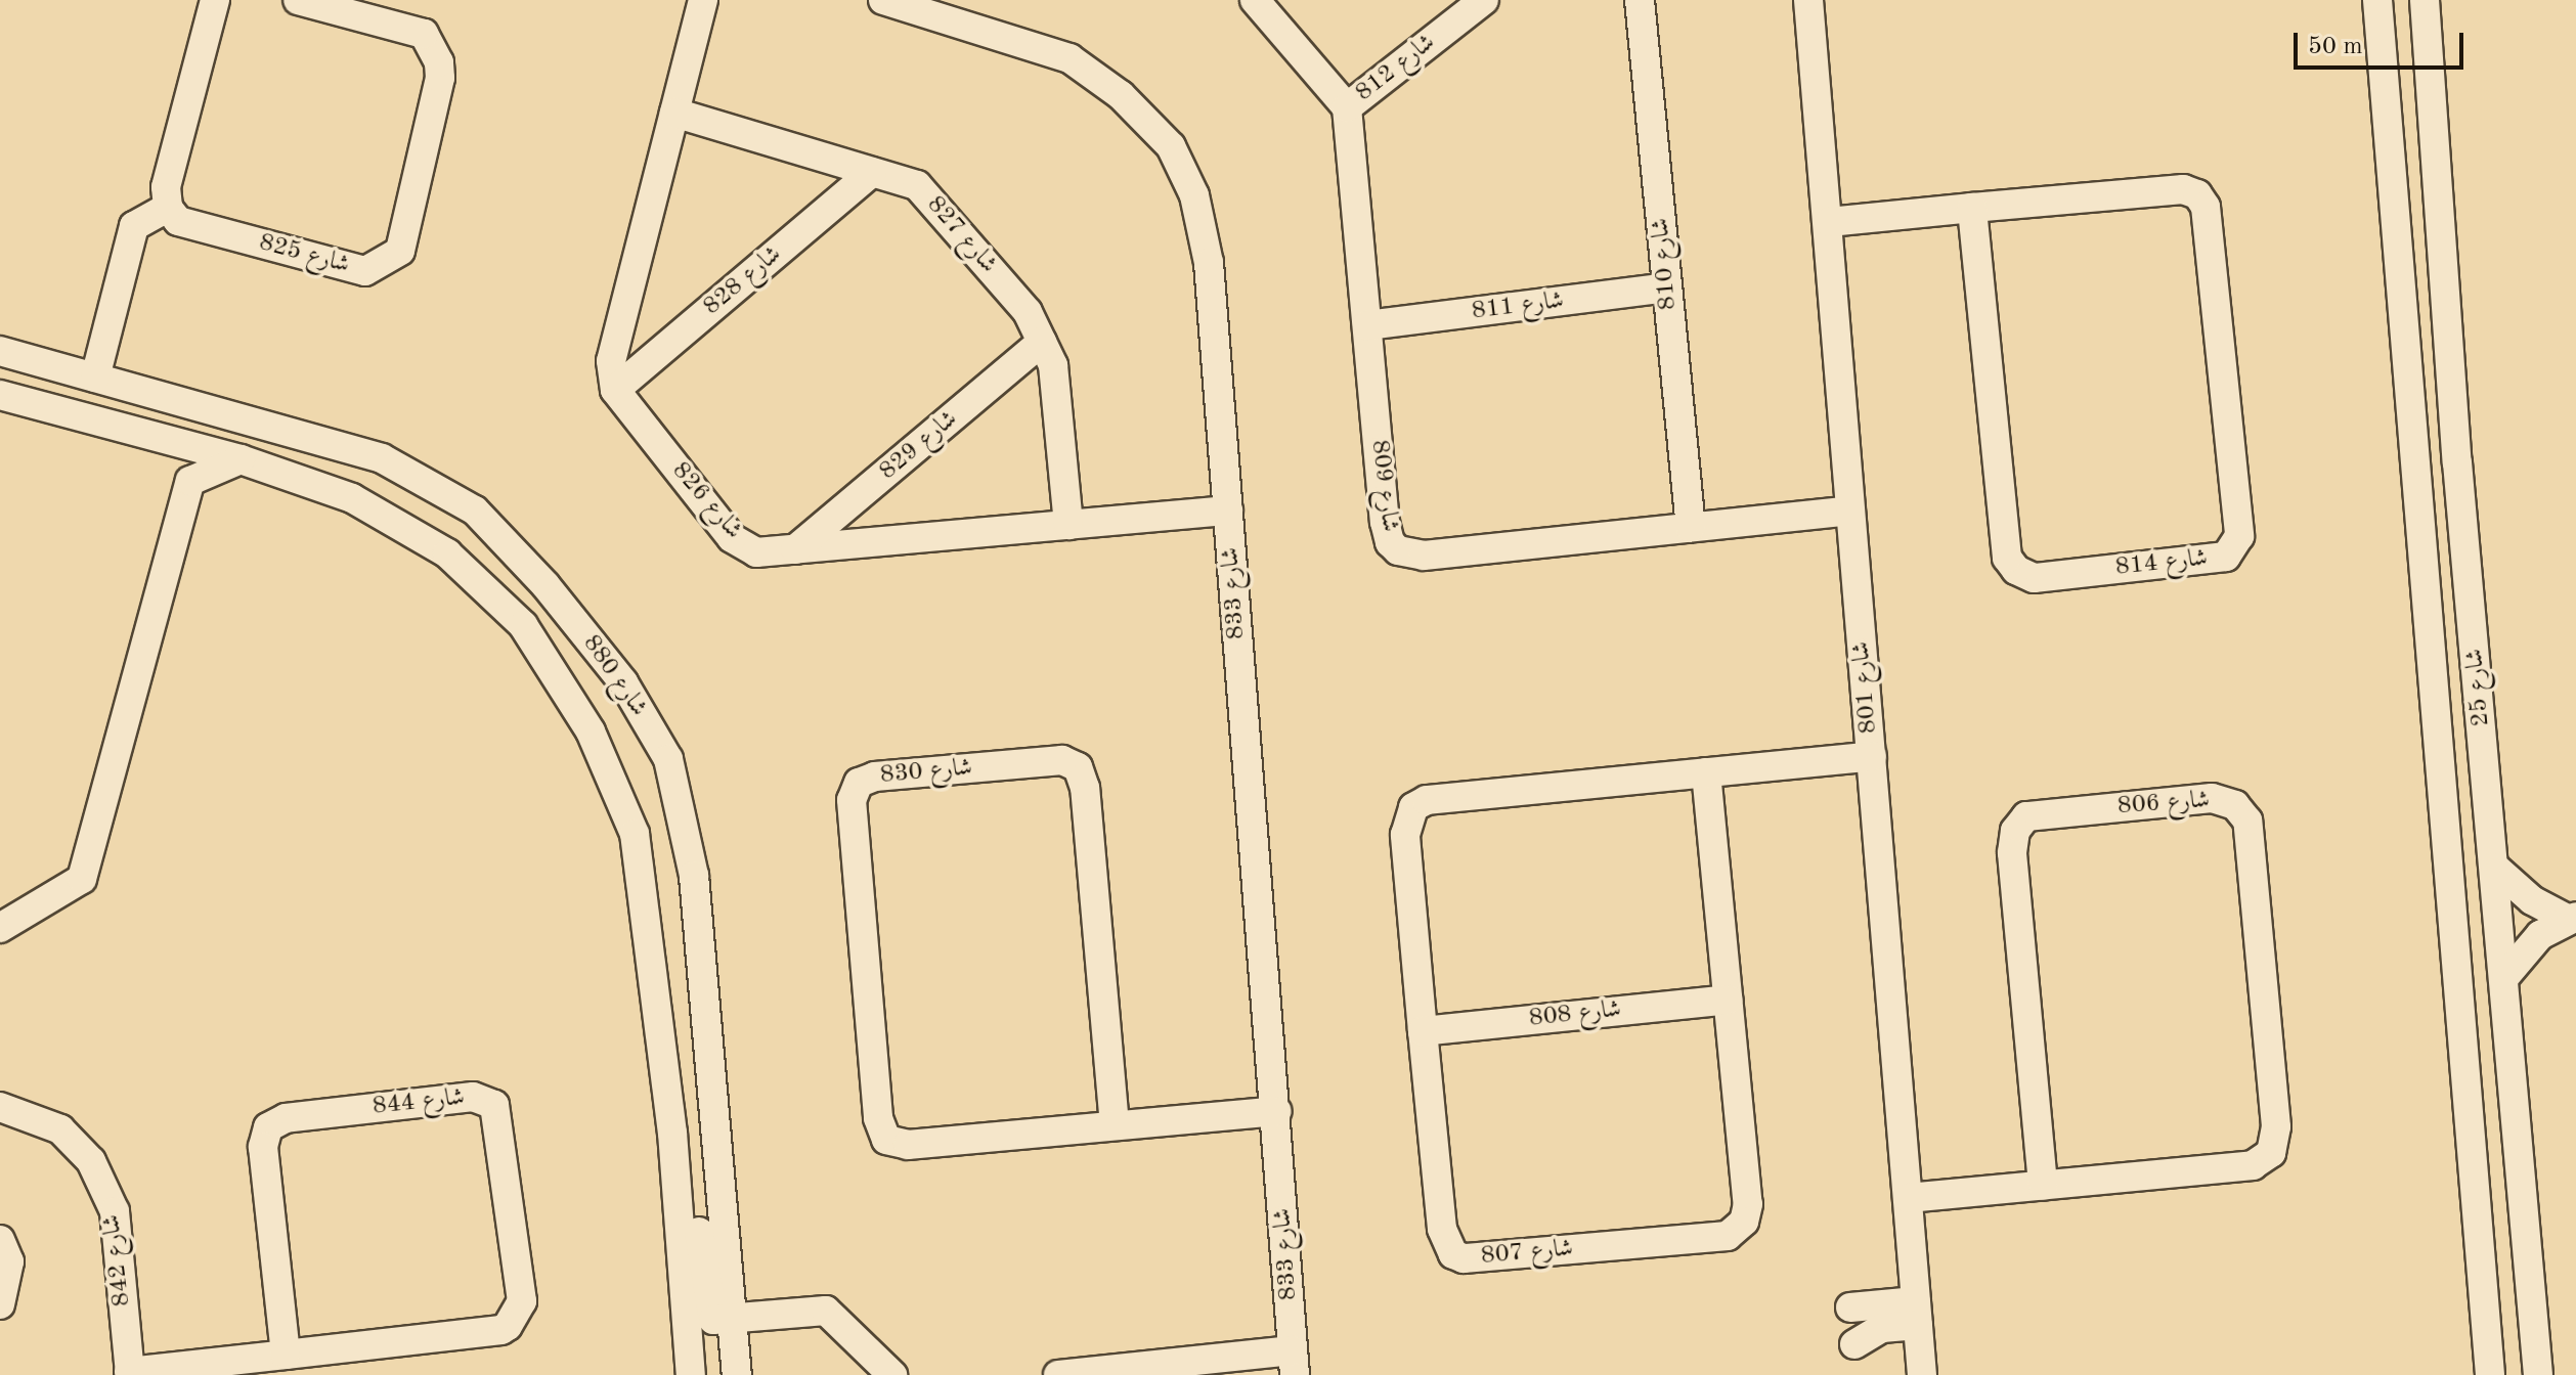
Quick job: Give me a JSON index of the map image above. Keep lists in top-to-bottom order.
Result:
{
  "streets": {
    "street": [
      "شارع 812",
      "شارع 827",
      "شارع 825",
      "شارع 810",
      "شارع 828",
      "شارع 811",
      "شارع 829",
      "شارع 809",
      "شارع 826",
      "شارع 814",
      "شارع 833",
      "شارع 880",
      "شارع 801",
      "شارع 25",
      "شارع 830",
      "شارع 806",
      "شارع 808",
      "شارع 844",
      "شارع 807",
      "شارع 842"
    ]
  },
  "crossings": [
    ["شارع 812", "شارع 809"],
    ["شارع 827", "شارع 828"],
    ["شارع 827", "شارع 829"],
    ["شارع 827", "شارع 826"],
    ["شارع 810", "شارع 811"],
    ["شارع 810", "شارع 809"],
    ["شارع 828", "شارع 826"],
    ["شارع 811", "شارع 809"],
    ["شارع 829", "شارع 826"],
    ["شارع 809", "شارع 801"],
    ["شارع 826", "شارع 833"],
    ["شارع 814", "شارع 801"],
    ["شارع 833", "شارع 830"],
    ["شارع 801", "شارع 806"],
    ["شارع 801", "شارع 807"],
    ["شارع 808", "شارع 807"],
    ["شارع 844", "شارع 842"]
  ],
  "scale_bar": "50 m"
}
